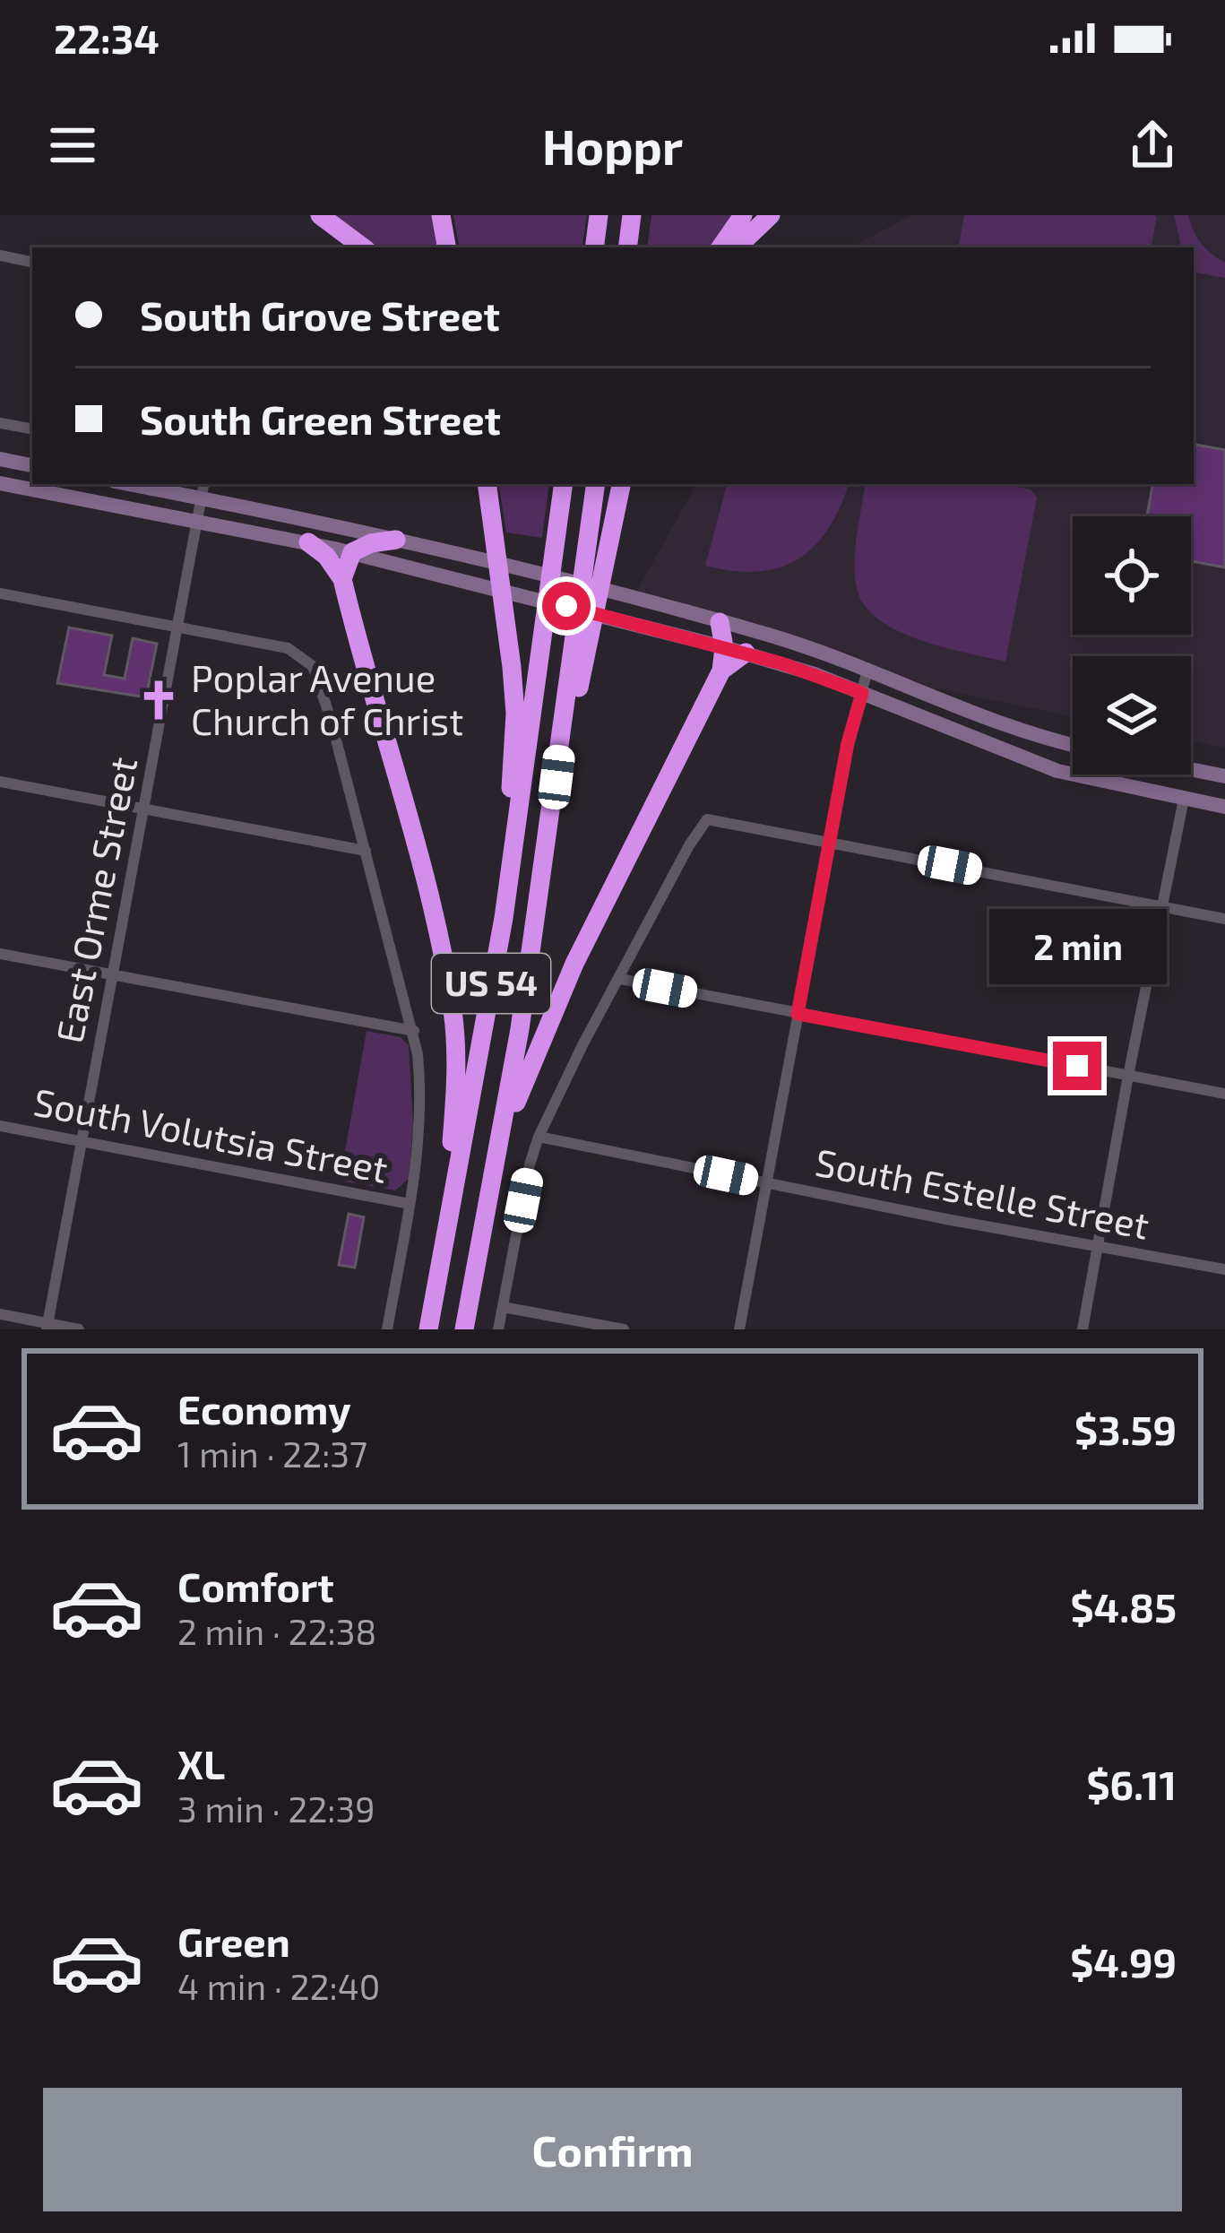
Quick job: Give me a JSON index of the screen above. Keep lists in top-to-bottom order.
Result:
{
  "streets": {
    "highway": ["US 54"],
    "street": ["East Orme Street", "South Volutsia Street", "South Estelle Street"]
  },
  "crossings": [
    ["East Orme Street", "South Volutsia Street"]
  ],
  "places": {
    "church": ["Poplar Avenue Church of Christ"]
  },
  "page": {
    "status": "22:34",
    "header": "Hoppr",
    "banner": ["South Grove Street", "South Green Street"],
    "bubble": "2 min",
    "list": [
      {
        "name": "Economy",
        "note": "1 min · 22:37",
        "value": "$3.59"
      },
      {
        "name": "Comfort",
        "note": "2 min · 22:38",
        "value": "$4.85"
      },
      {
        "name": "XL",
        "note": "3 min · 22:39",
        "value": "$6.11"
      },
      {
        "name": "Green",
        "note": "4 min · 22:40",
        "value": "$4.99"
      }
    ],
    "buttons": "Confirm"
  }
}
